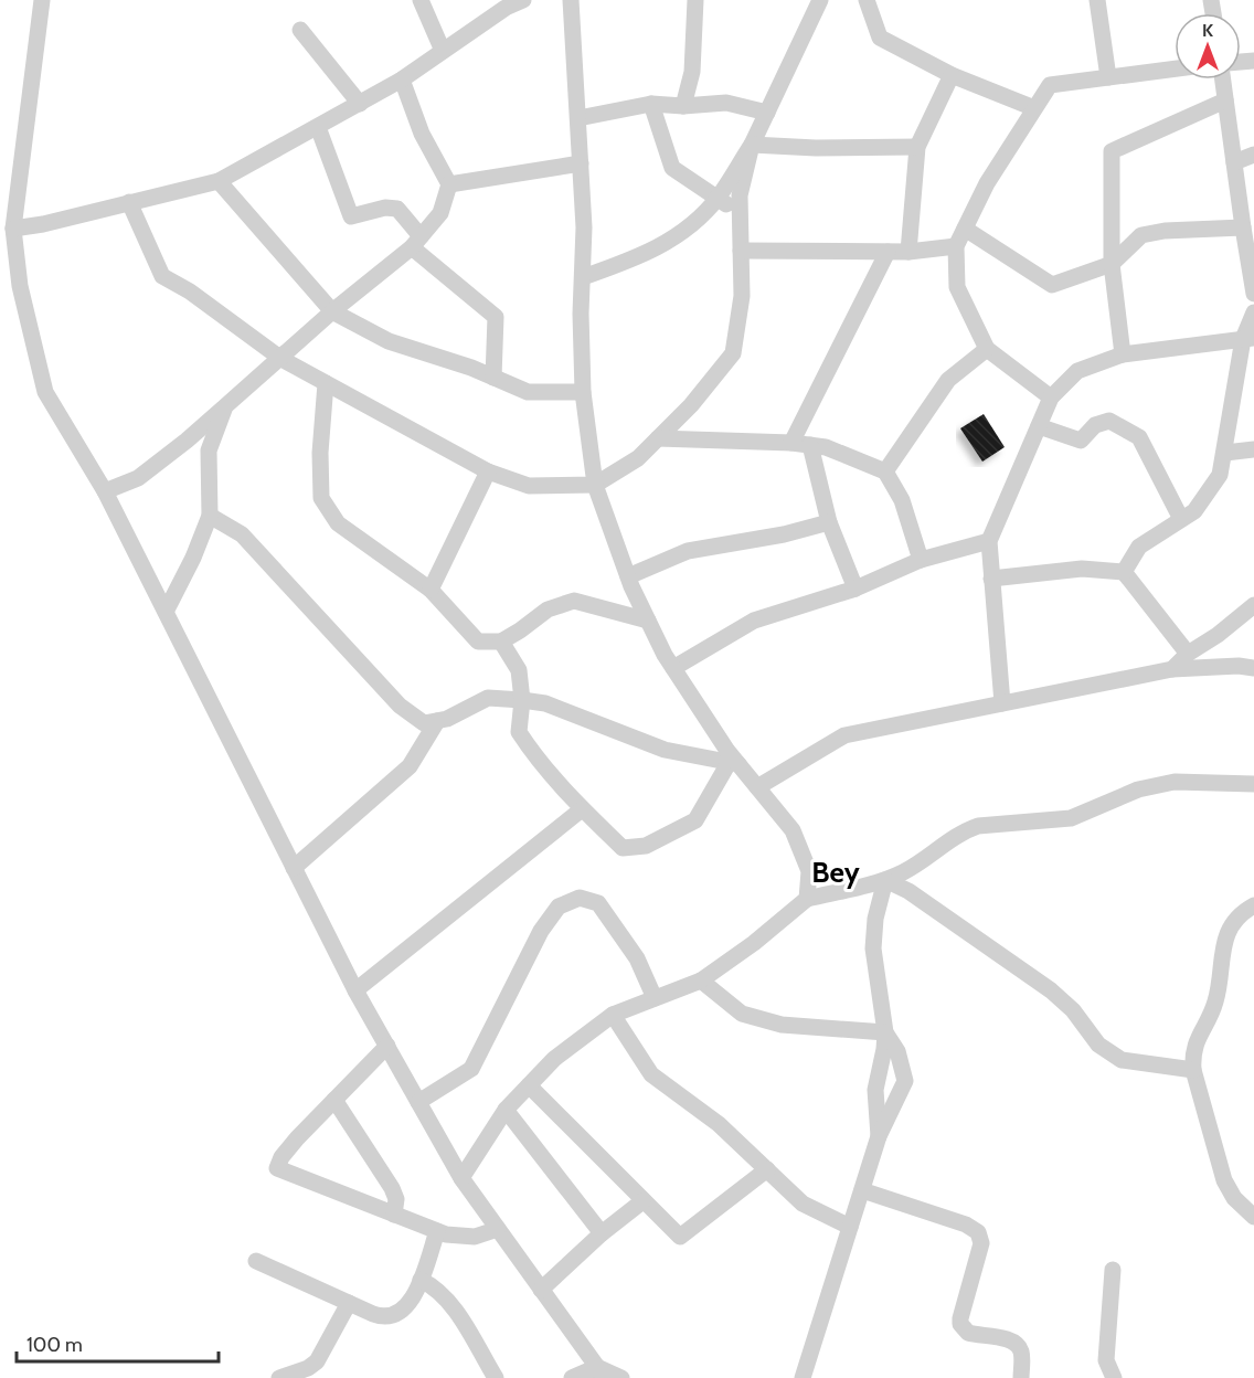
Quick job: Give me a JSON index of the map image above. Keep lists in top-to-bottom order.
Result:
{
  "districts": ["Bey"],
  "scale_bar": "100 m",
  "north": "top"
}
